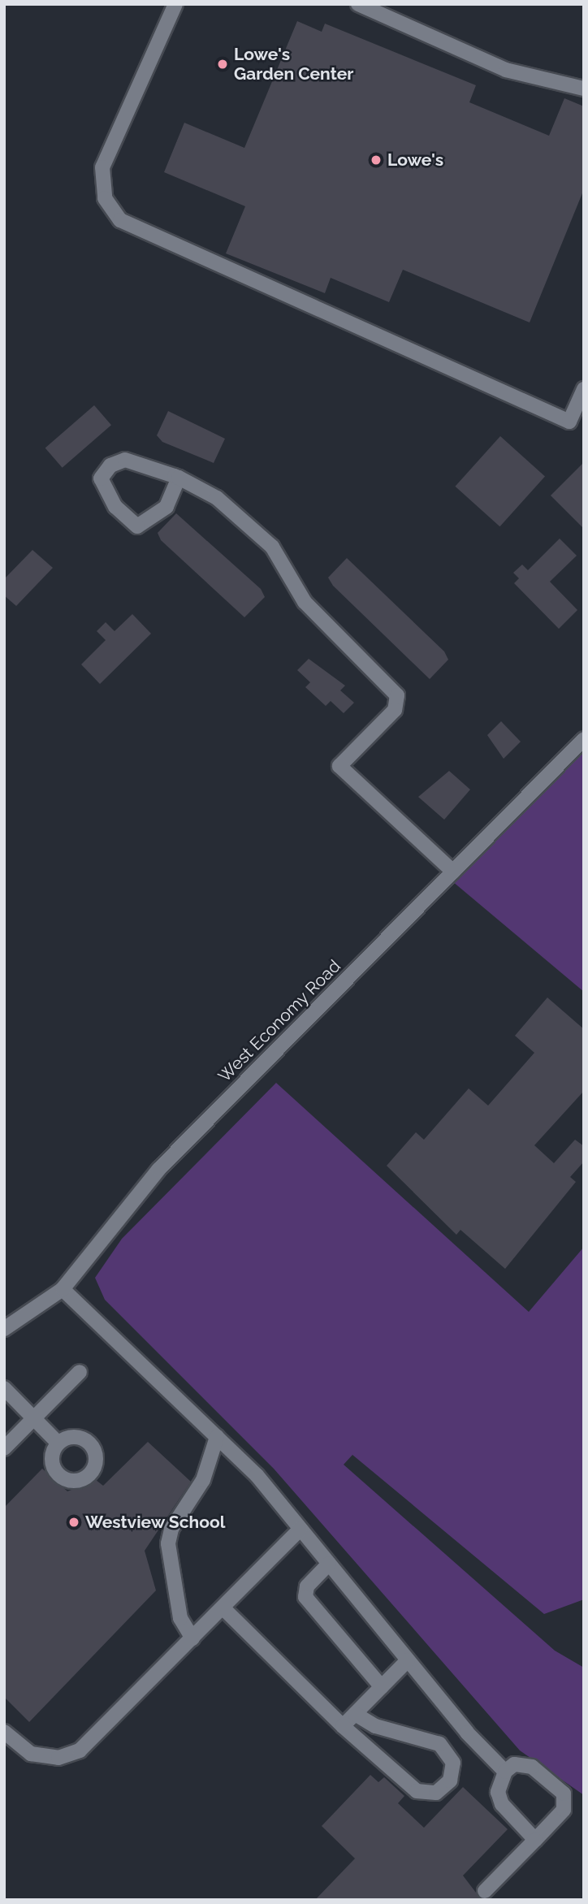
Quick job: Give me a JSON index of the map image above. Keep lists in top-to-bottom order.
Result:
{
  "streets": {
    "street": ["West Economy Road"]
  },
  "places": ["Lowe's Garden Center", "Lowe's", "Westview School"]
}
